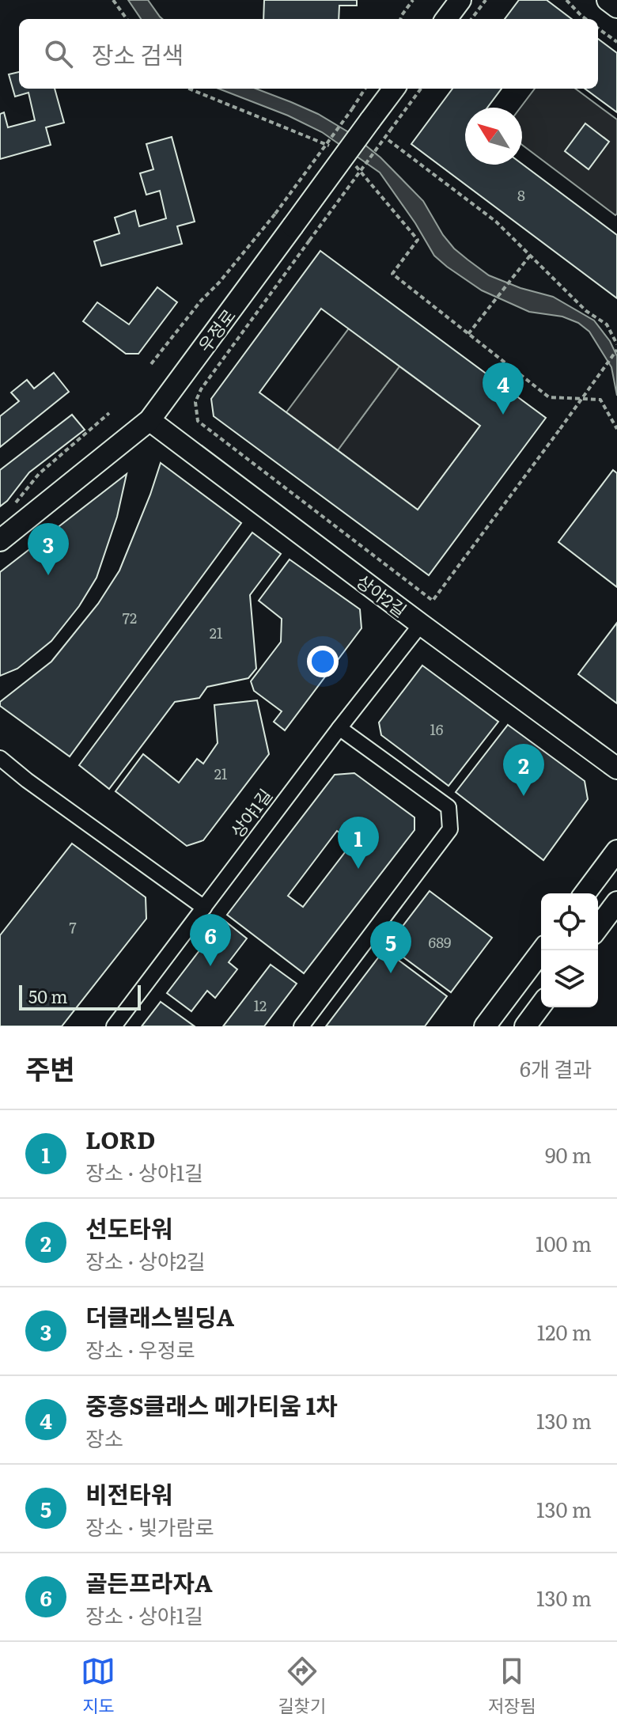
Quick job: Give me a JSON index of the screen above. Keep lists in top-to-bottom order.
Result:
{
  "streets": {
    "street": ["우정로", "상야2길", "상야1길"]
  },
  "crossings": [
    ["우정로", "상야2길"],
    ["상야2길", "상야1길"]
  ],
  "house_numbers": [
    "8",
    "72",
    "21",
    "16",
    "21",
    "7",
    "689",
    "12"
  ],
  "scale_bar": "50 m",
  "north": "top left",
  "page": {
    "search": "장소 검색",
    "pins": [
      "4",
      "3",
      "2",
      "1",
      "6",
      "5"
    ],
    "scale": "50 m",
    "heading": ["주변", "6개 결과"],
    "list": [
      {
        "mark": "1",
        "name": "LORD",
        "note": "장소 · 상야1길",
        "value": "90 m"
      },
      {
        "mark": "2",
        "name": "선도타워",
        "note": "장소 · 상야2길",
        "value": "100 m"
      },
      {
        "mark": "3",
        "name": "더클래스빌딩A",
        "note": "장소 · 우정로",
        "value": "120 m"
      },
      {
        "mark": "4",
        "name": "중흥S클래스 메가티움 1차",
        "note": "장소",
        "value": "130 m"
      },
      {
        "mark": "5",
        "name": "비전타워",
        "note": "장소 · 빛가람로",
        "value": "130 m"
      },
      {
        "mark": "6",
        "name": "골든프라자A",
        "note": "장소 · 상야1길",
        "value": "130 m"
      }
    ],
    "nav": ["지도", "길찾기", "저장됨"]
  }
}
